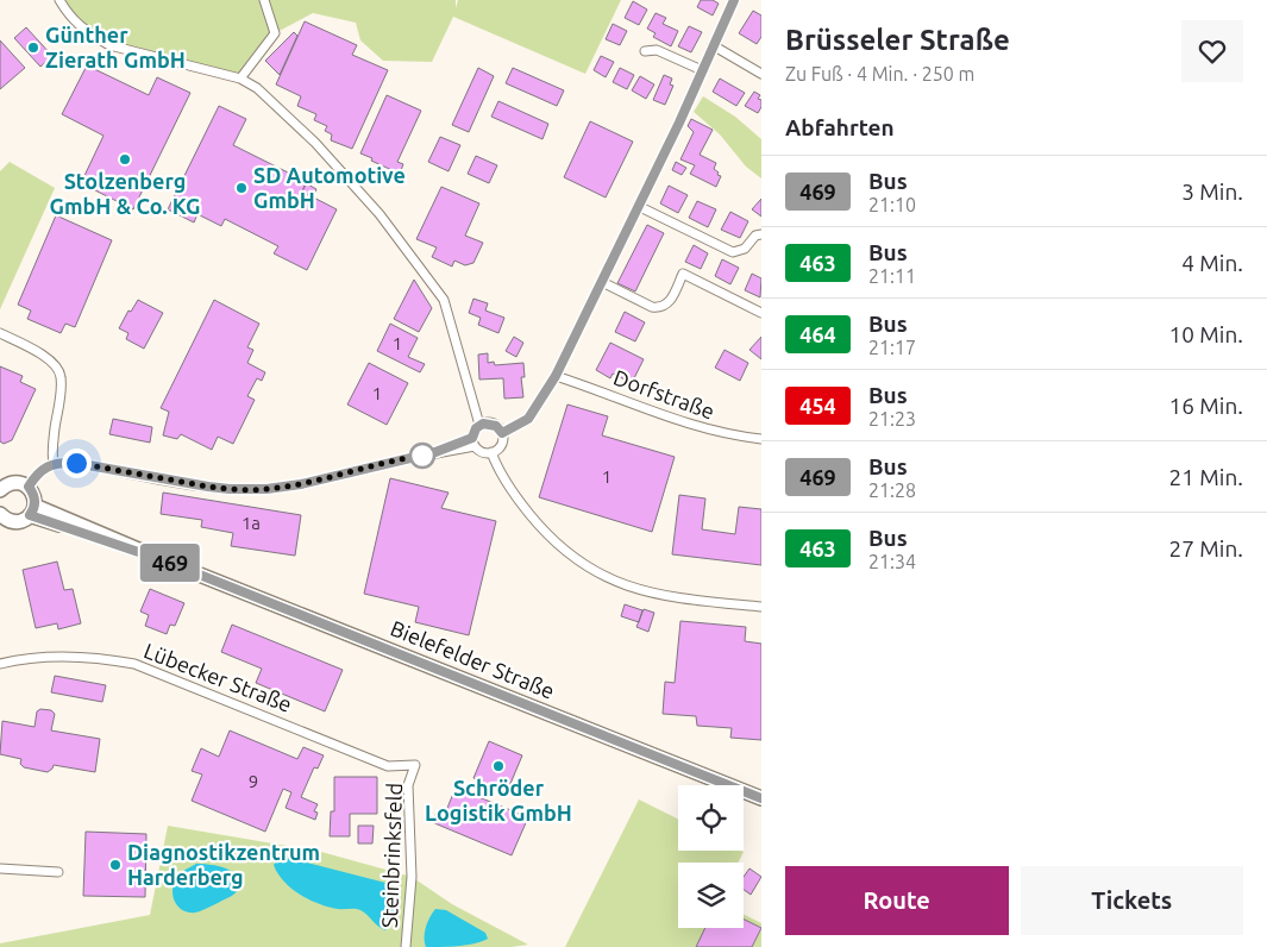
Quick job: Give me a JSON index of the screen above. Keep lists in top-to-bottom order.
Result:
{
  "streets": {
    "main road": ["Bielefelder Straße"],
    "street": ["Dorfstraße", "Lübecker Straße", "Steinbrinksfeld"]
  },
  "crossings": [
    ["Lübecker Straße", "Steinbrinksfeld"]
  ],
  "places": [
    "Günther Zierath GmbH",
    "Stolzenberg GmbH & Co. KG",
    "SD Automotive GmbH",
    "Schröder Logistik GmbH",
    "Diagnostikzentrum Harderberg"
  ],
  "lines": ["bus line 469"],
  "house_numbers": [
    "1",
    "1",
    "1",
    "1a",
    "9"
  ],
  "page": {
    "on_map": "469",
    "heading": [
      ["Brüsseler Straße", "Zu Fuß · 4 Min. · 250 m"],
      "Abfahrten"
    ],
    "list": [
      {
        "mark": "469",
        "name": "Bus",
        "note": "21:10",
        "value": "3 Min."
      },
      {
        "mark": "463",
        "name": "Bus",
        "note": "21:11",
        "value": "4 Min."
      },
      {
        "mark": "464",
        "name": "Bus",
        "note": "21:17",
        "value": "10 Min."
      },
      {
        "mark": "454",
        "name": "Bus",
        "note": "21:23",
        "value": "16 Min."
      },
      {
        "mark": "469",
        "name": "Bus",
        "note": "21:28",
        "value": "21 Min."
      },
      {
        "mark": "463",
        "name": "Bus",
        "note": "21:34",
        "value": "27 Min."
      }
    ],
    "buttons": ["Route", "Tickets"]
  }
}
